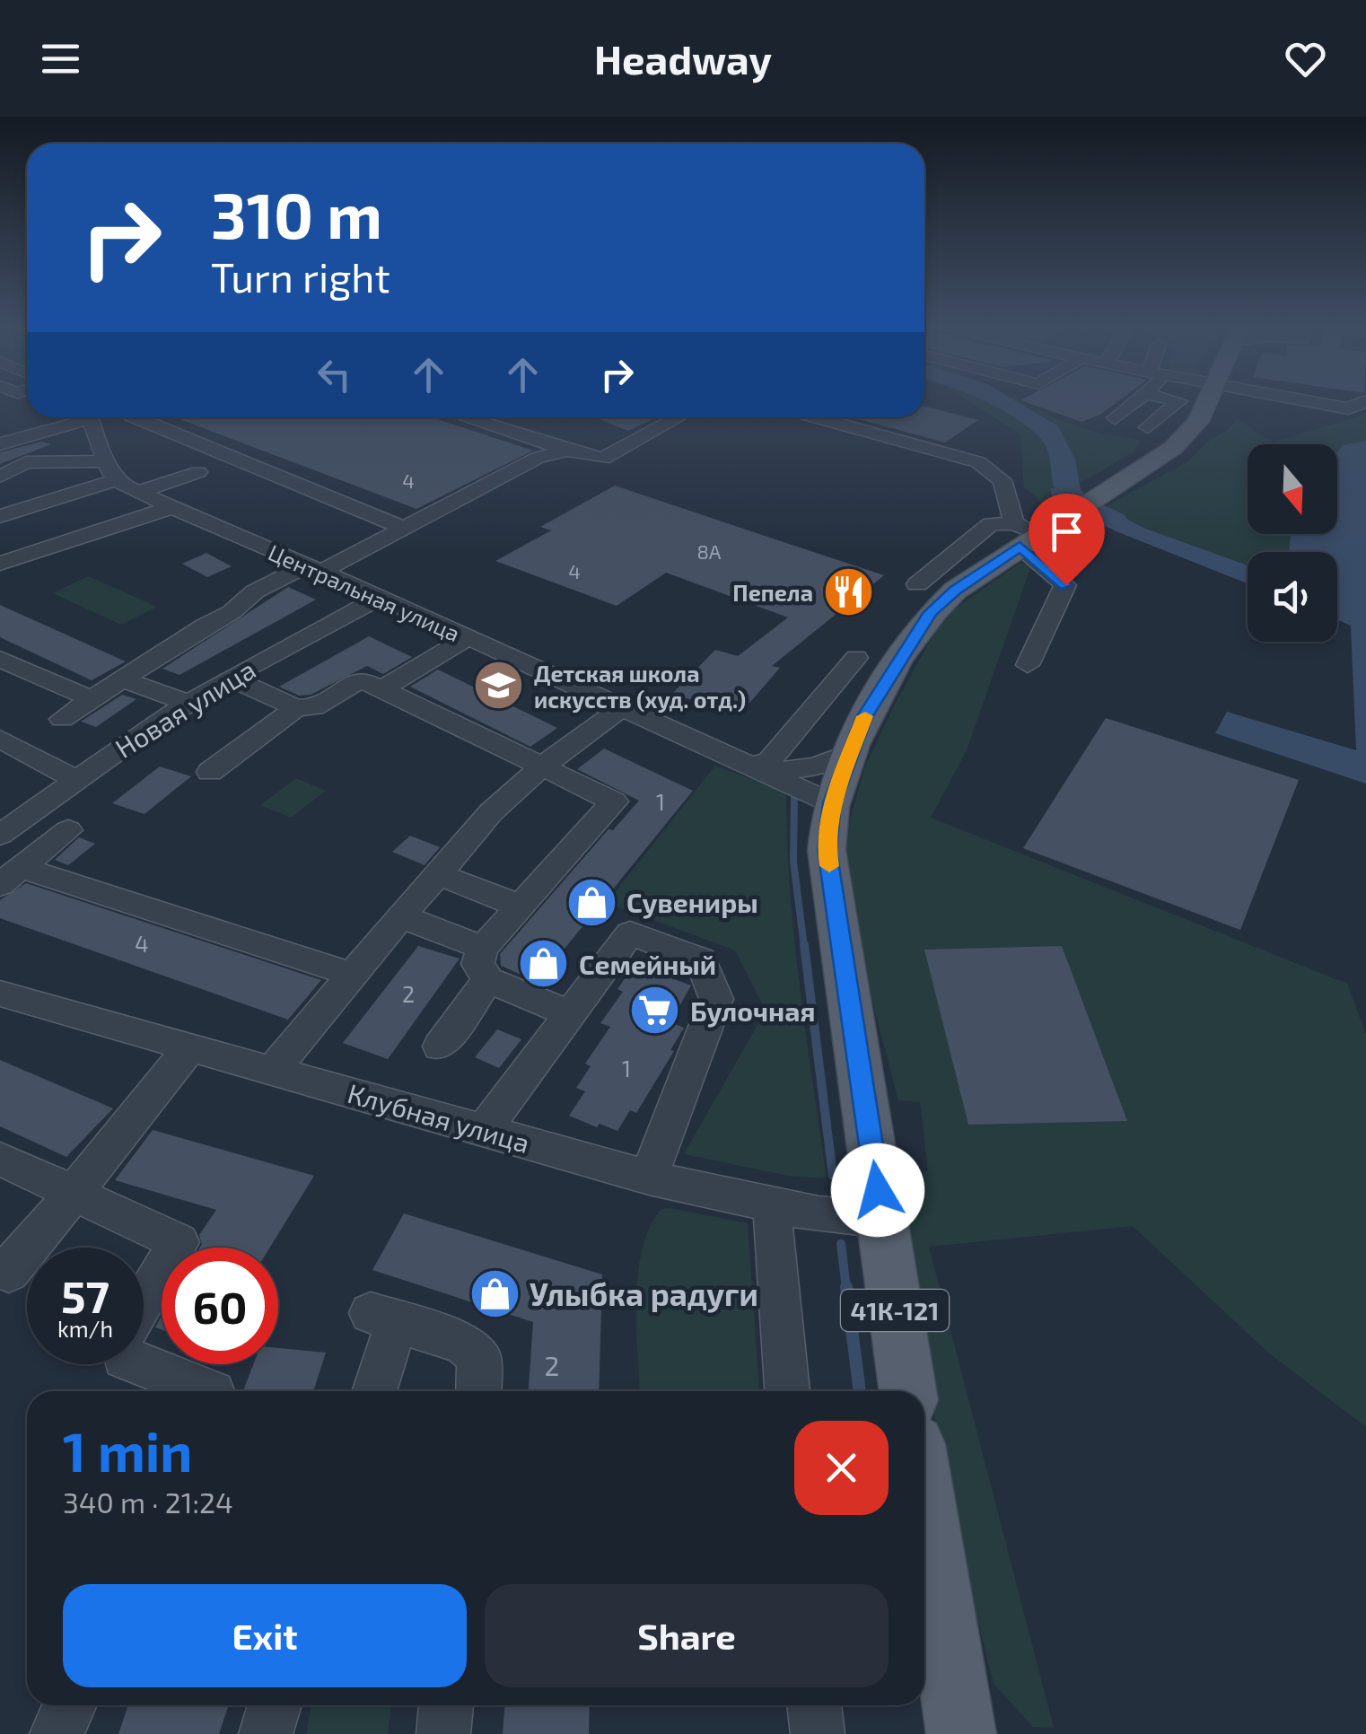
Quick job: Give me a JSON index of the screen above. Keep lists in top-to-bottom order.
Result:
{
  "streets": {
    "main road": ["41К-121"],
    "street": ["Центральная улица", "Новая улица", "Клубная улица"]
  },
  "crossings": [
    ["Центральная улица", "Новая улица"],
    ["Центральная улица", "41К-121"],
    ["Клубная улица", "41К-121"]
  ],
  "places": {
    "restaurant": ["Пепела"],
    "school or university": ["Детская школа искусств (худ. отд.)"],
    "shop": ["Сувениры", "Семейный", "Улыбка радуги"],
    "supermarket": ["Булочная"]
  },
  "house_numbers": [
    "4",
    "8А",
    "4",
    "1",
    "4",
    "2",
    "1",
    "2"
  ],
  "north": "bottom",
  "page": {
    "header": "Headway",
    "turn": ["310 m", "Turn right"],
    "speed": "57 km/h",
    "limit": "60",
    "heading": ["1 min", "340 m · 21:24"],
    "buttons": ["Exit", "Share"]
  }
}
